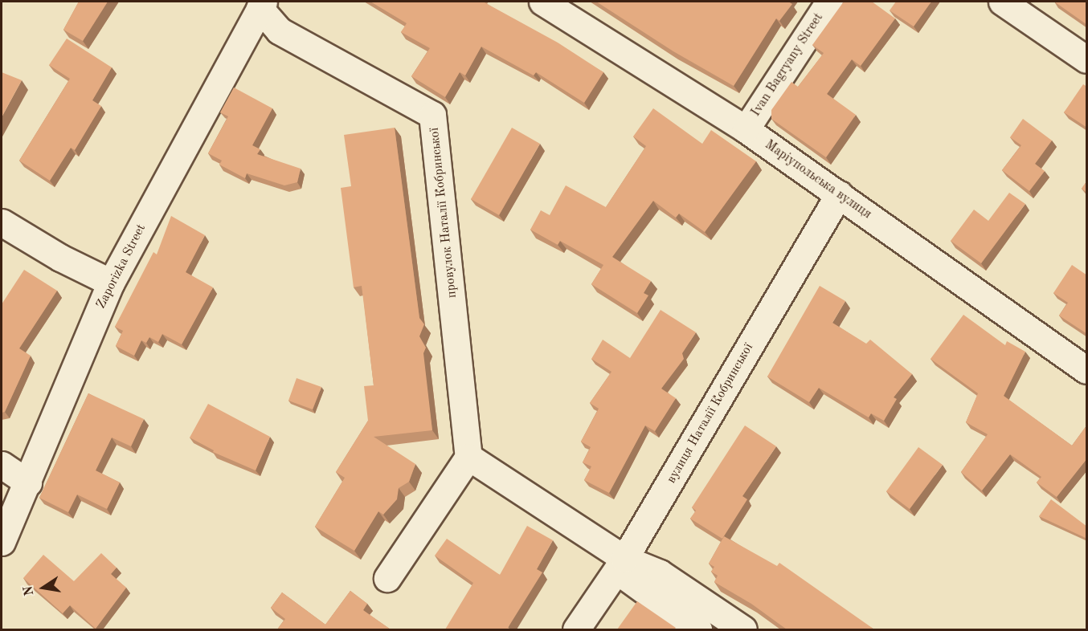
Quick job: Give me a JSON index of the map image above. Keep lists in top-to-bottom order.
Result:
{
  "streets": {
    "street": [
      "Ivan Bagryany Street",
      "Маріупольська вулиця",
      "провулок Наталії Кобринської",
      "Zaporizka Street",
      "вулиця Наталії Кобринської"
    ]
  },
  "crossings": [
    ["Ivan Bagryany Street", "Маріупольська вулиця"],
    ["Маріупольська вулиця", "вулиця Наталії Кобринської"],
    ["провулок Наталії Кобринської", "Zaporizka Street"]
  ],
  "north": "left"
}
